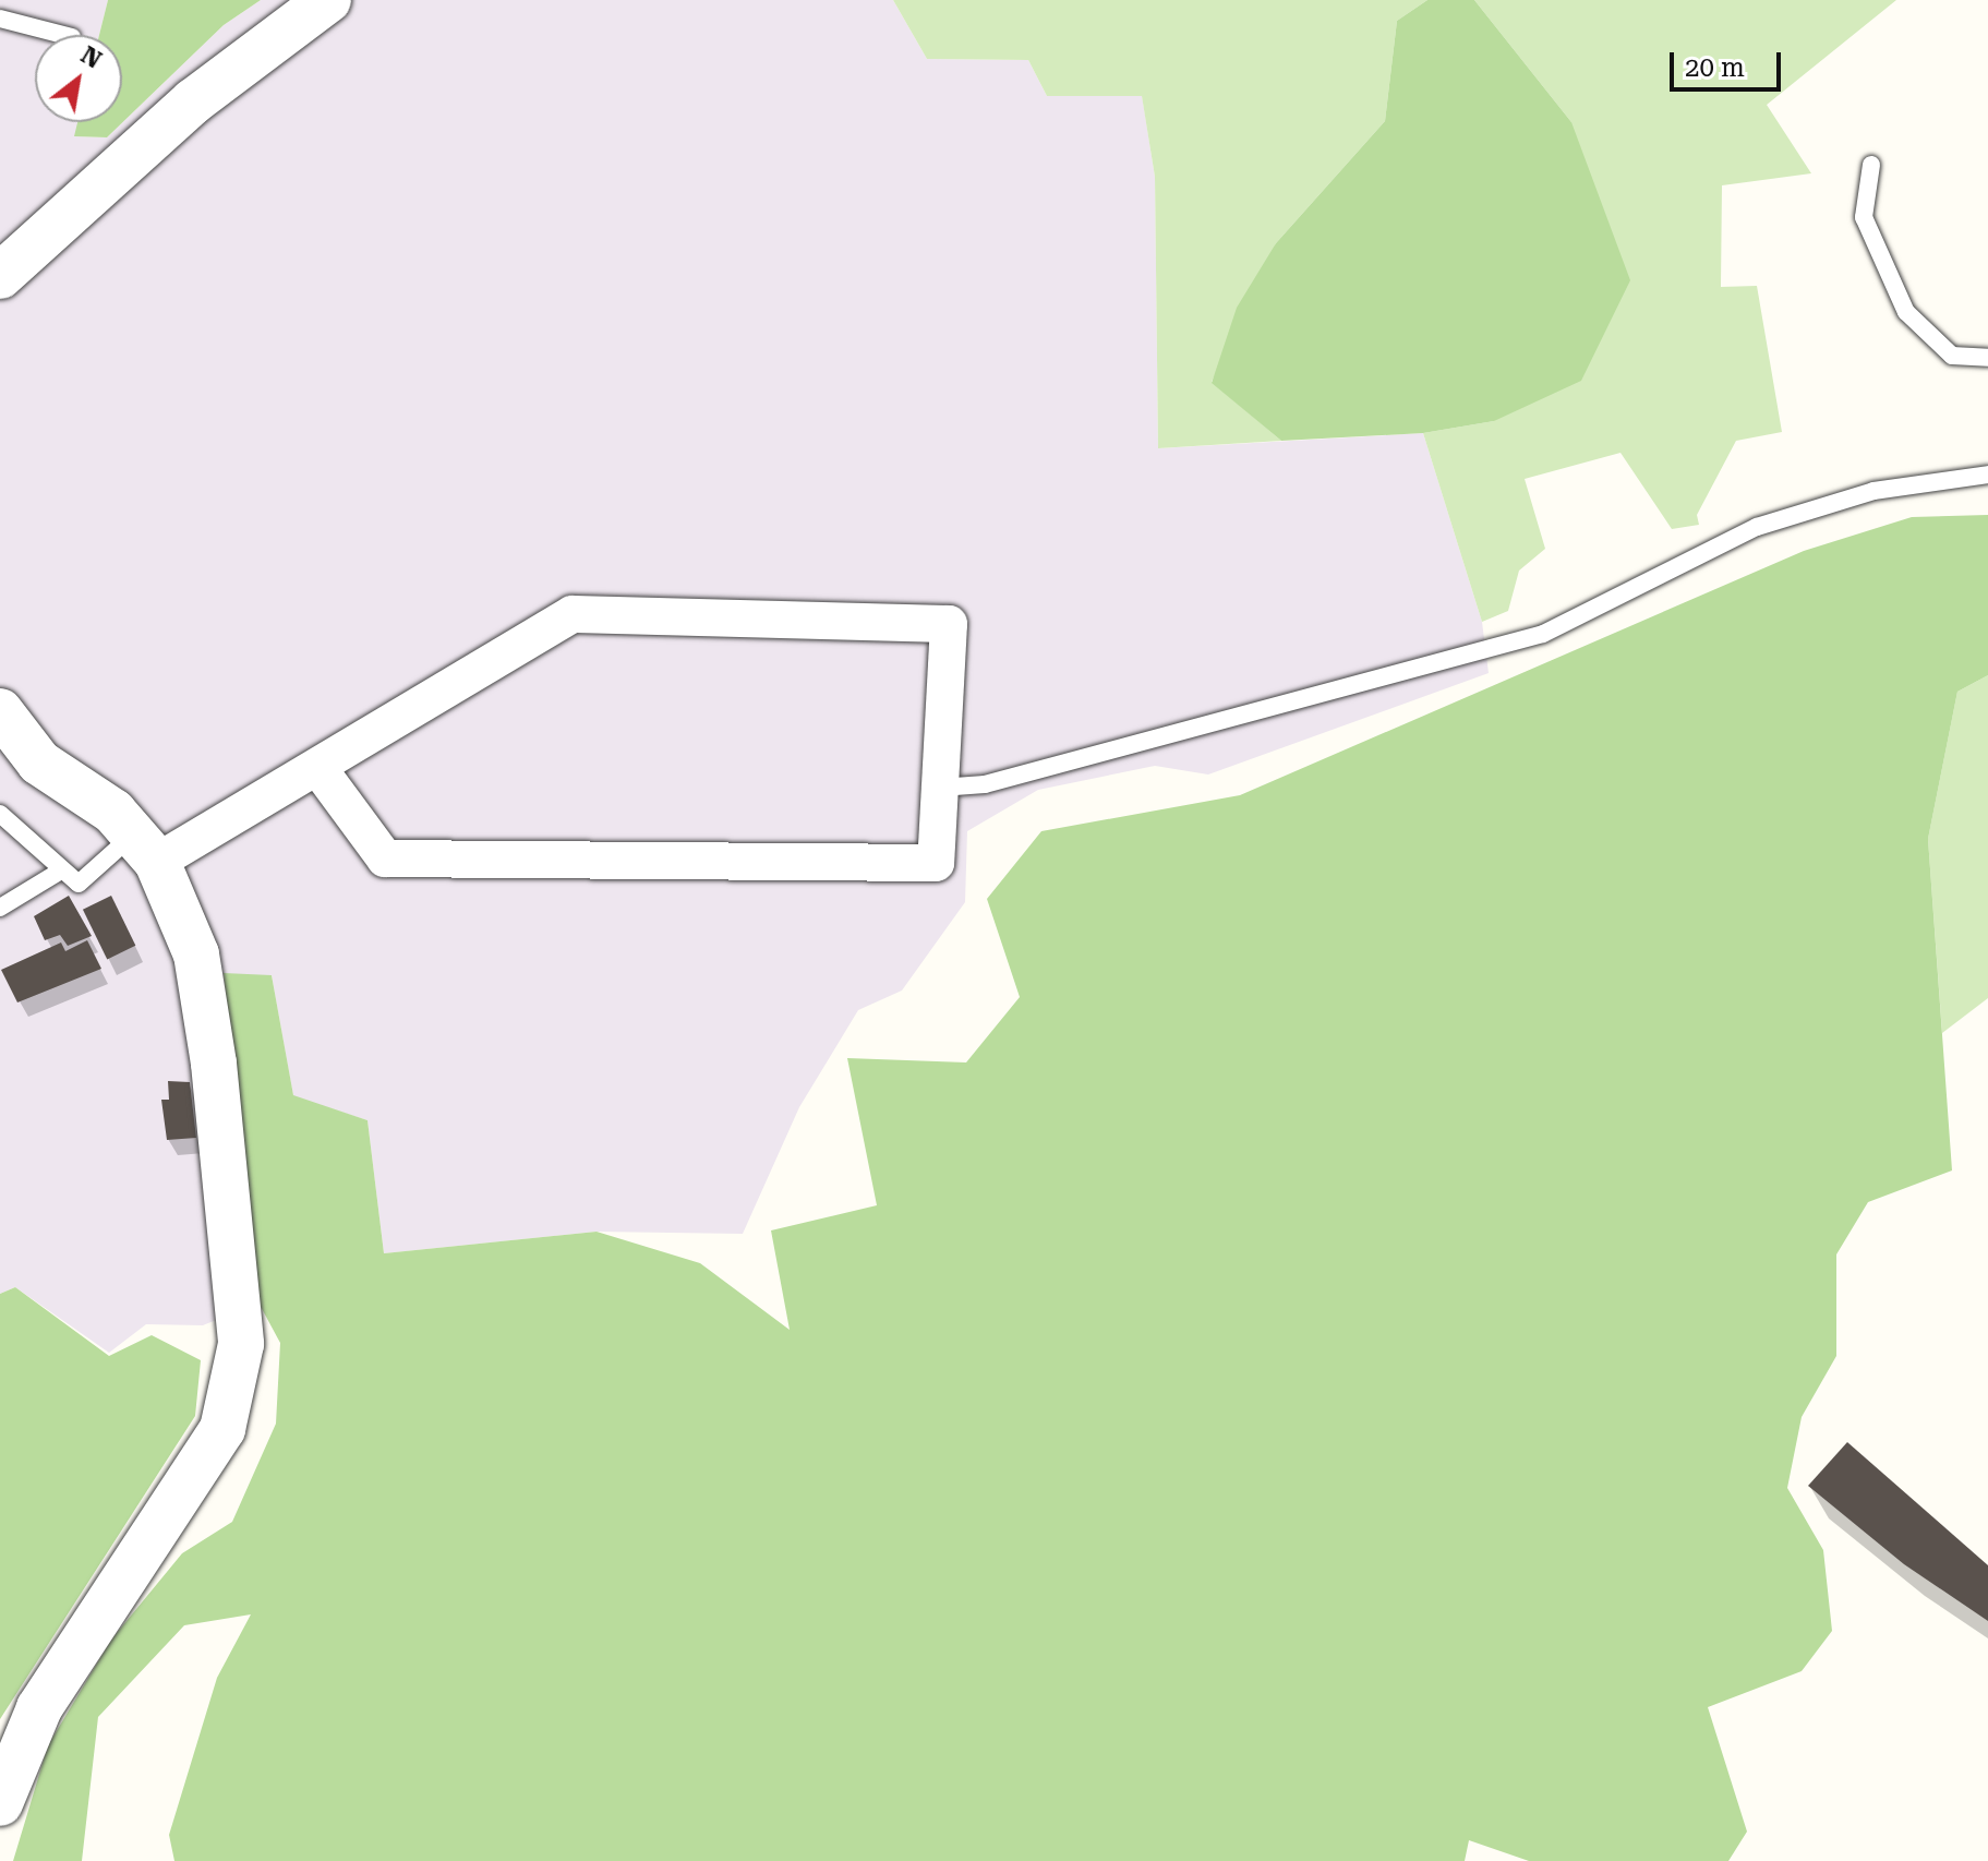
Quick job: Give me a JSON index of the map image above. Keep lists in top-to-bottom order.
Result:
{
  "scale_bar": "20 m",
  "north": "top right"
}
